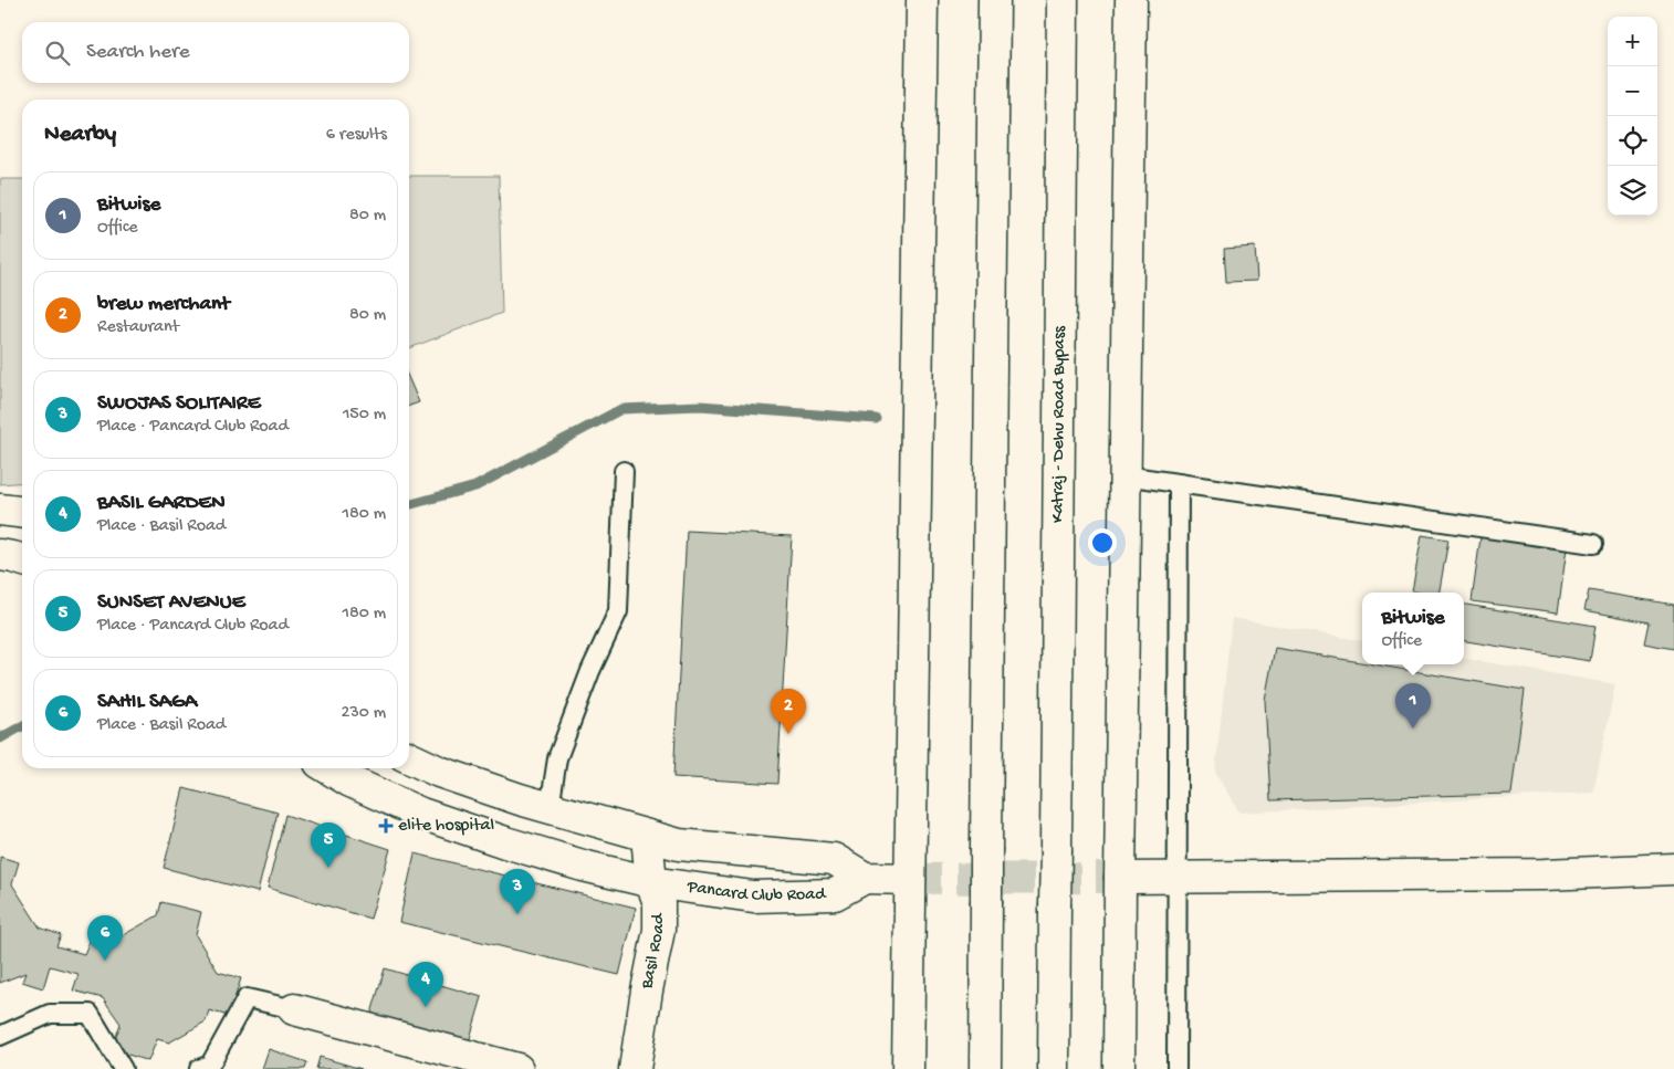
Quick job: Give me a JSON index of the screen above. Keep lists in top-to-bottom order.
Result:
{
  "streets": {
    "main road": ["Katraj - Dehu Road Bypass", "Pancard Club Road", "Basil Road"]
  },
  "crossings": [
    ["Pancard Club Road", "Basil Road"]
  ],
  "places": {
    "health": ["elite hospital"]
  },
  "page": {
    "map_buttons": ["+", "−"],
    "search": "Search here",
    "heading": ["Nearby", "6 results"],
    "list": [
      {
        "mark": "1",
        "name": "Bitwise",
        "note": "Office",
        "value": "80 m"
      },
      {
        "mark": "2",
        "name": "brew merchant",
        "note": "Restaurant",
        "value": "80 m"
      },
      {
        "mark": "3",
        "name": "SWOJAS SOLITAIRE",
        "note": "Place · Pancard Club Road",
        "value": "150 m"
      },
      {
        "mark": "4",
        "name": "BASIL GARDEN",
        "note": "Place · Basil Road",
        "value": "180 m"
      },
      {
        "mark": "5",
        "name": "SUNSET AVENUE",
        "note": "Place · Pancard Club Road",
        "value": "180 m"
      },
      {
        "mark": "6",
        "name": "SAHIL SAGA",
        "note": "Place · Basil Road",
        "value": "230 m"
      }
    ],
    "popup": ["Bitwise", "Office"],
    "pins": [
      "1",
      "2",
      "5",
      "3",
      "6",
      "4"
    ]
  }
}
